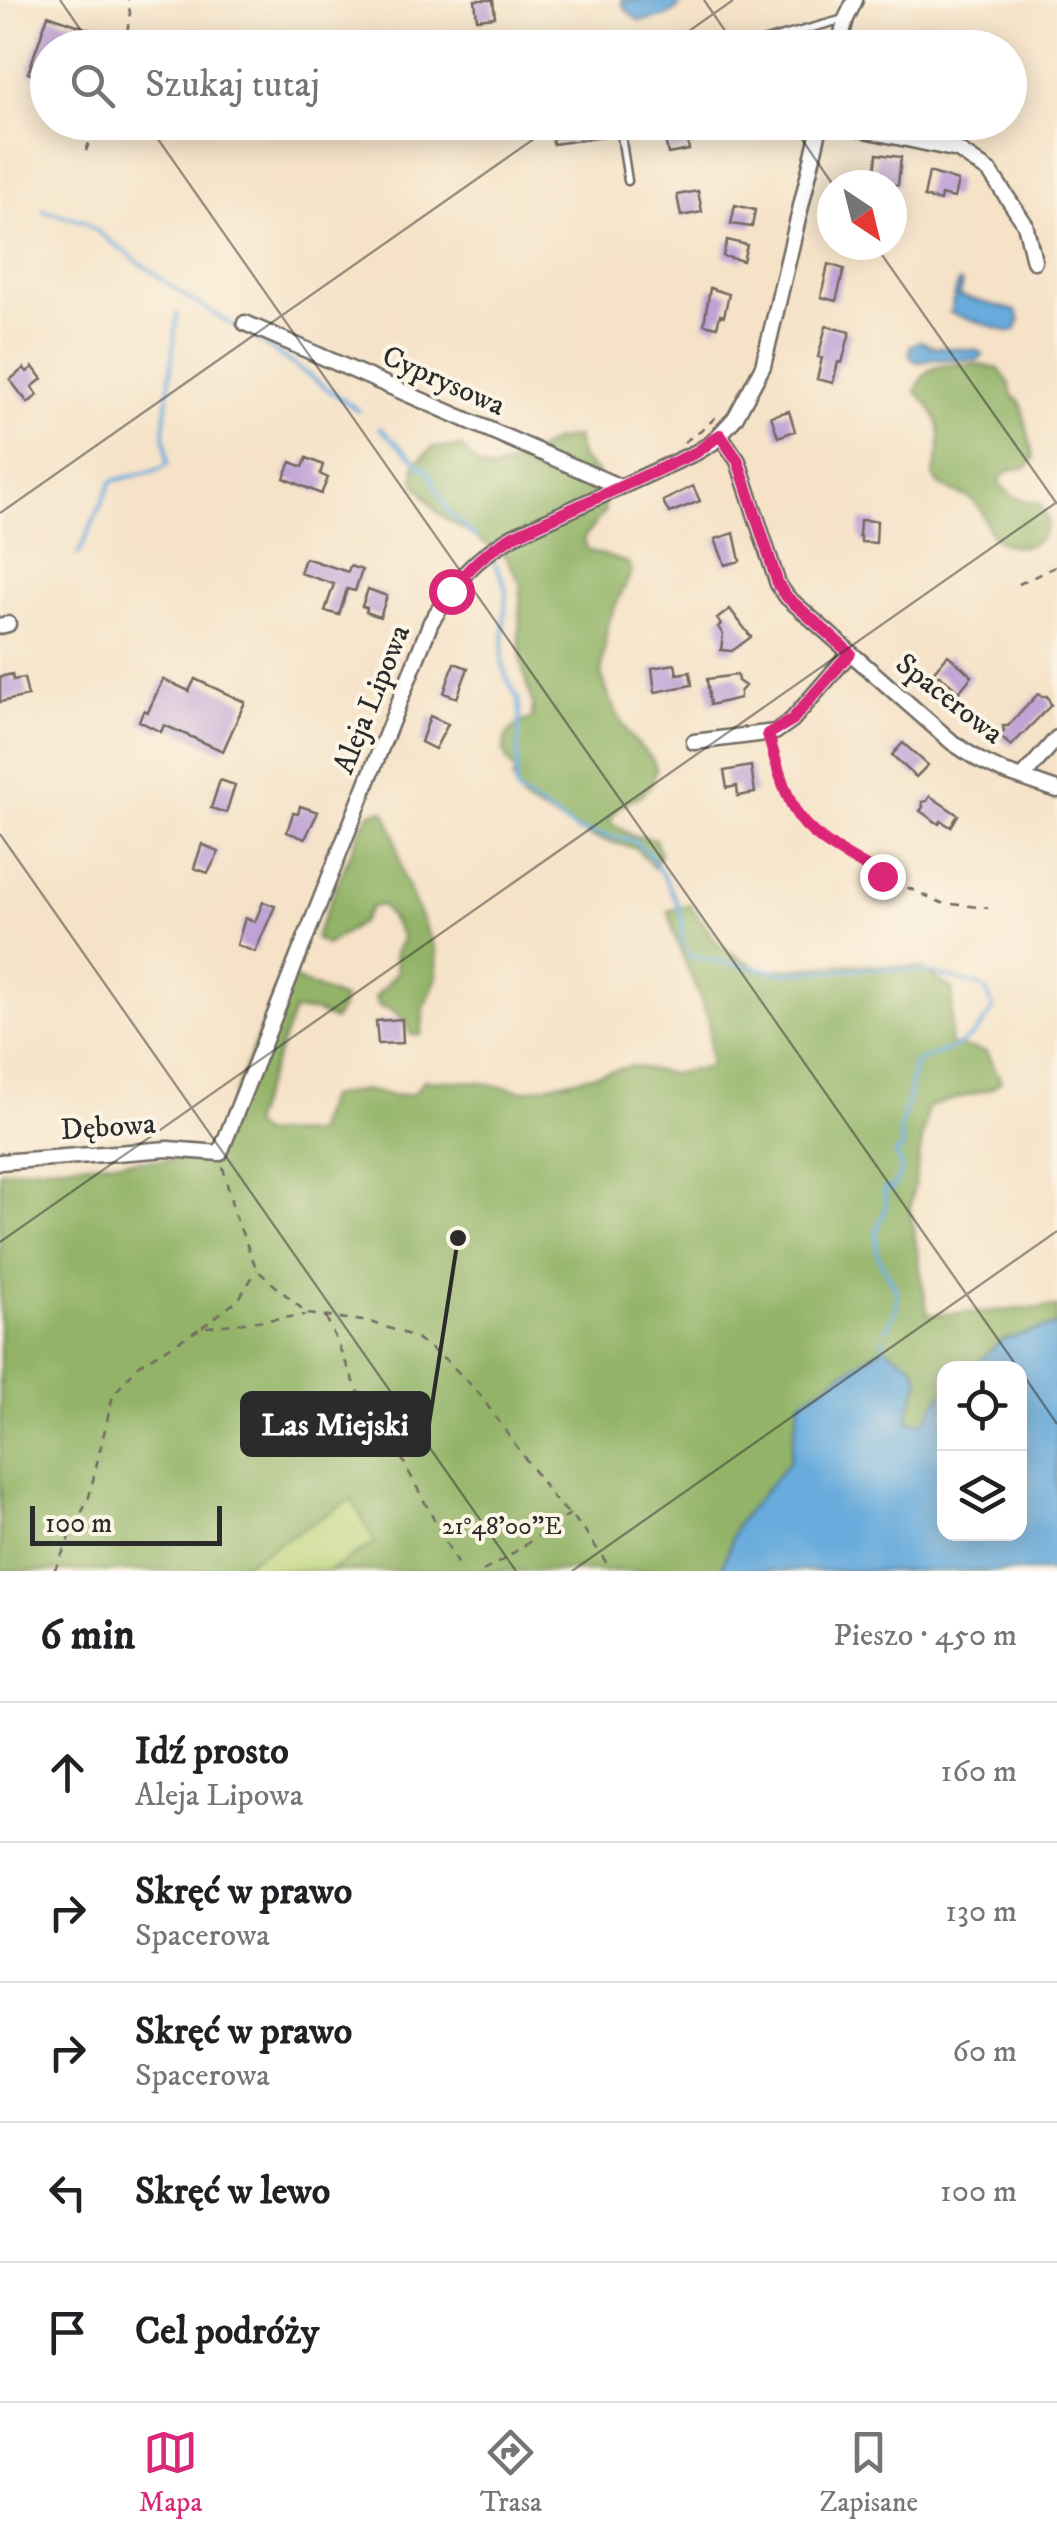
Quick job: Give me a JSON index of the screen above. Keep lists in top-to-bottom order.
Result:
{
  "streets": {
    "street": [
      "Cyprysowa",
      "Spacerowa",
      "Aleja Lipowa",
      "Dębowa"
    ]
  },
  "crossings": [
    ["Cyprysowa", "Aleja Lipowa"],
    ["Spacerowa", "Aleja Lipowa"],
    ["Aleja Lipowa", "Dębowa"]
  ],
  "places": ["Las Miejski"],
  "scale_bar": "100 m",
  "north": "bottom right",
  "page": {
    "search": "Szukaj tutaj",
    "scale": "100 m",
    "heading": ["6 min", "Pieszo · 450 m"],
    "list": [
      ["Idź prosto", "Aleja Lipowa", "160 m"],
      ["Skręć w prawo", "Spacerowa", "130 m"],
      ["Skręć w prawo", "Spacerowa", "60 m"],
      ["Skręć w lewo", "100 m"],
      "Cel podróży"
    ],
    "nav": ["Mapa", "Trasa", "Zapisane"]
  },
  "coordinates": ["21°48'00\"E"]
}
